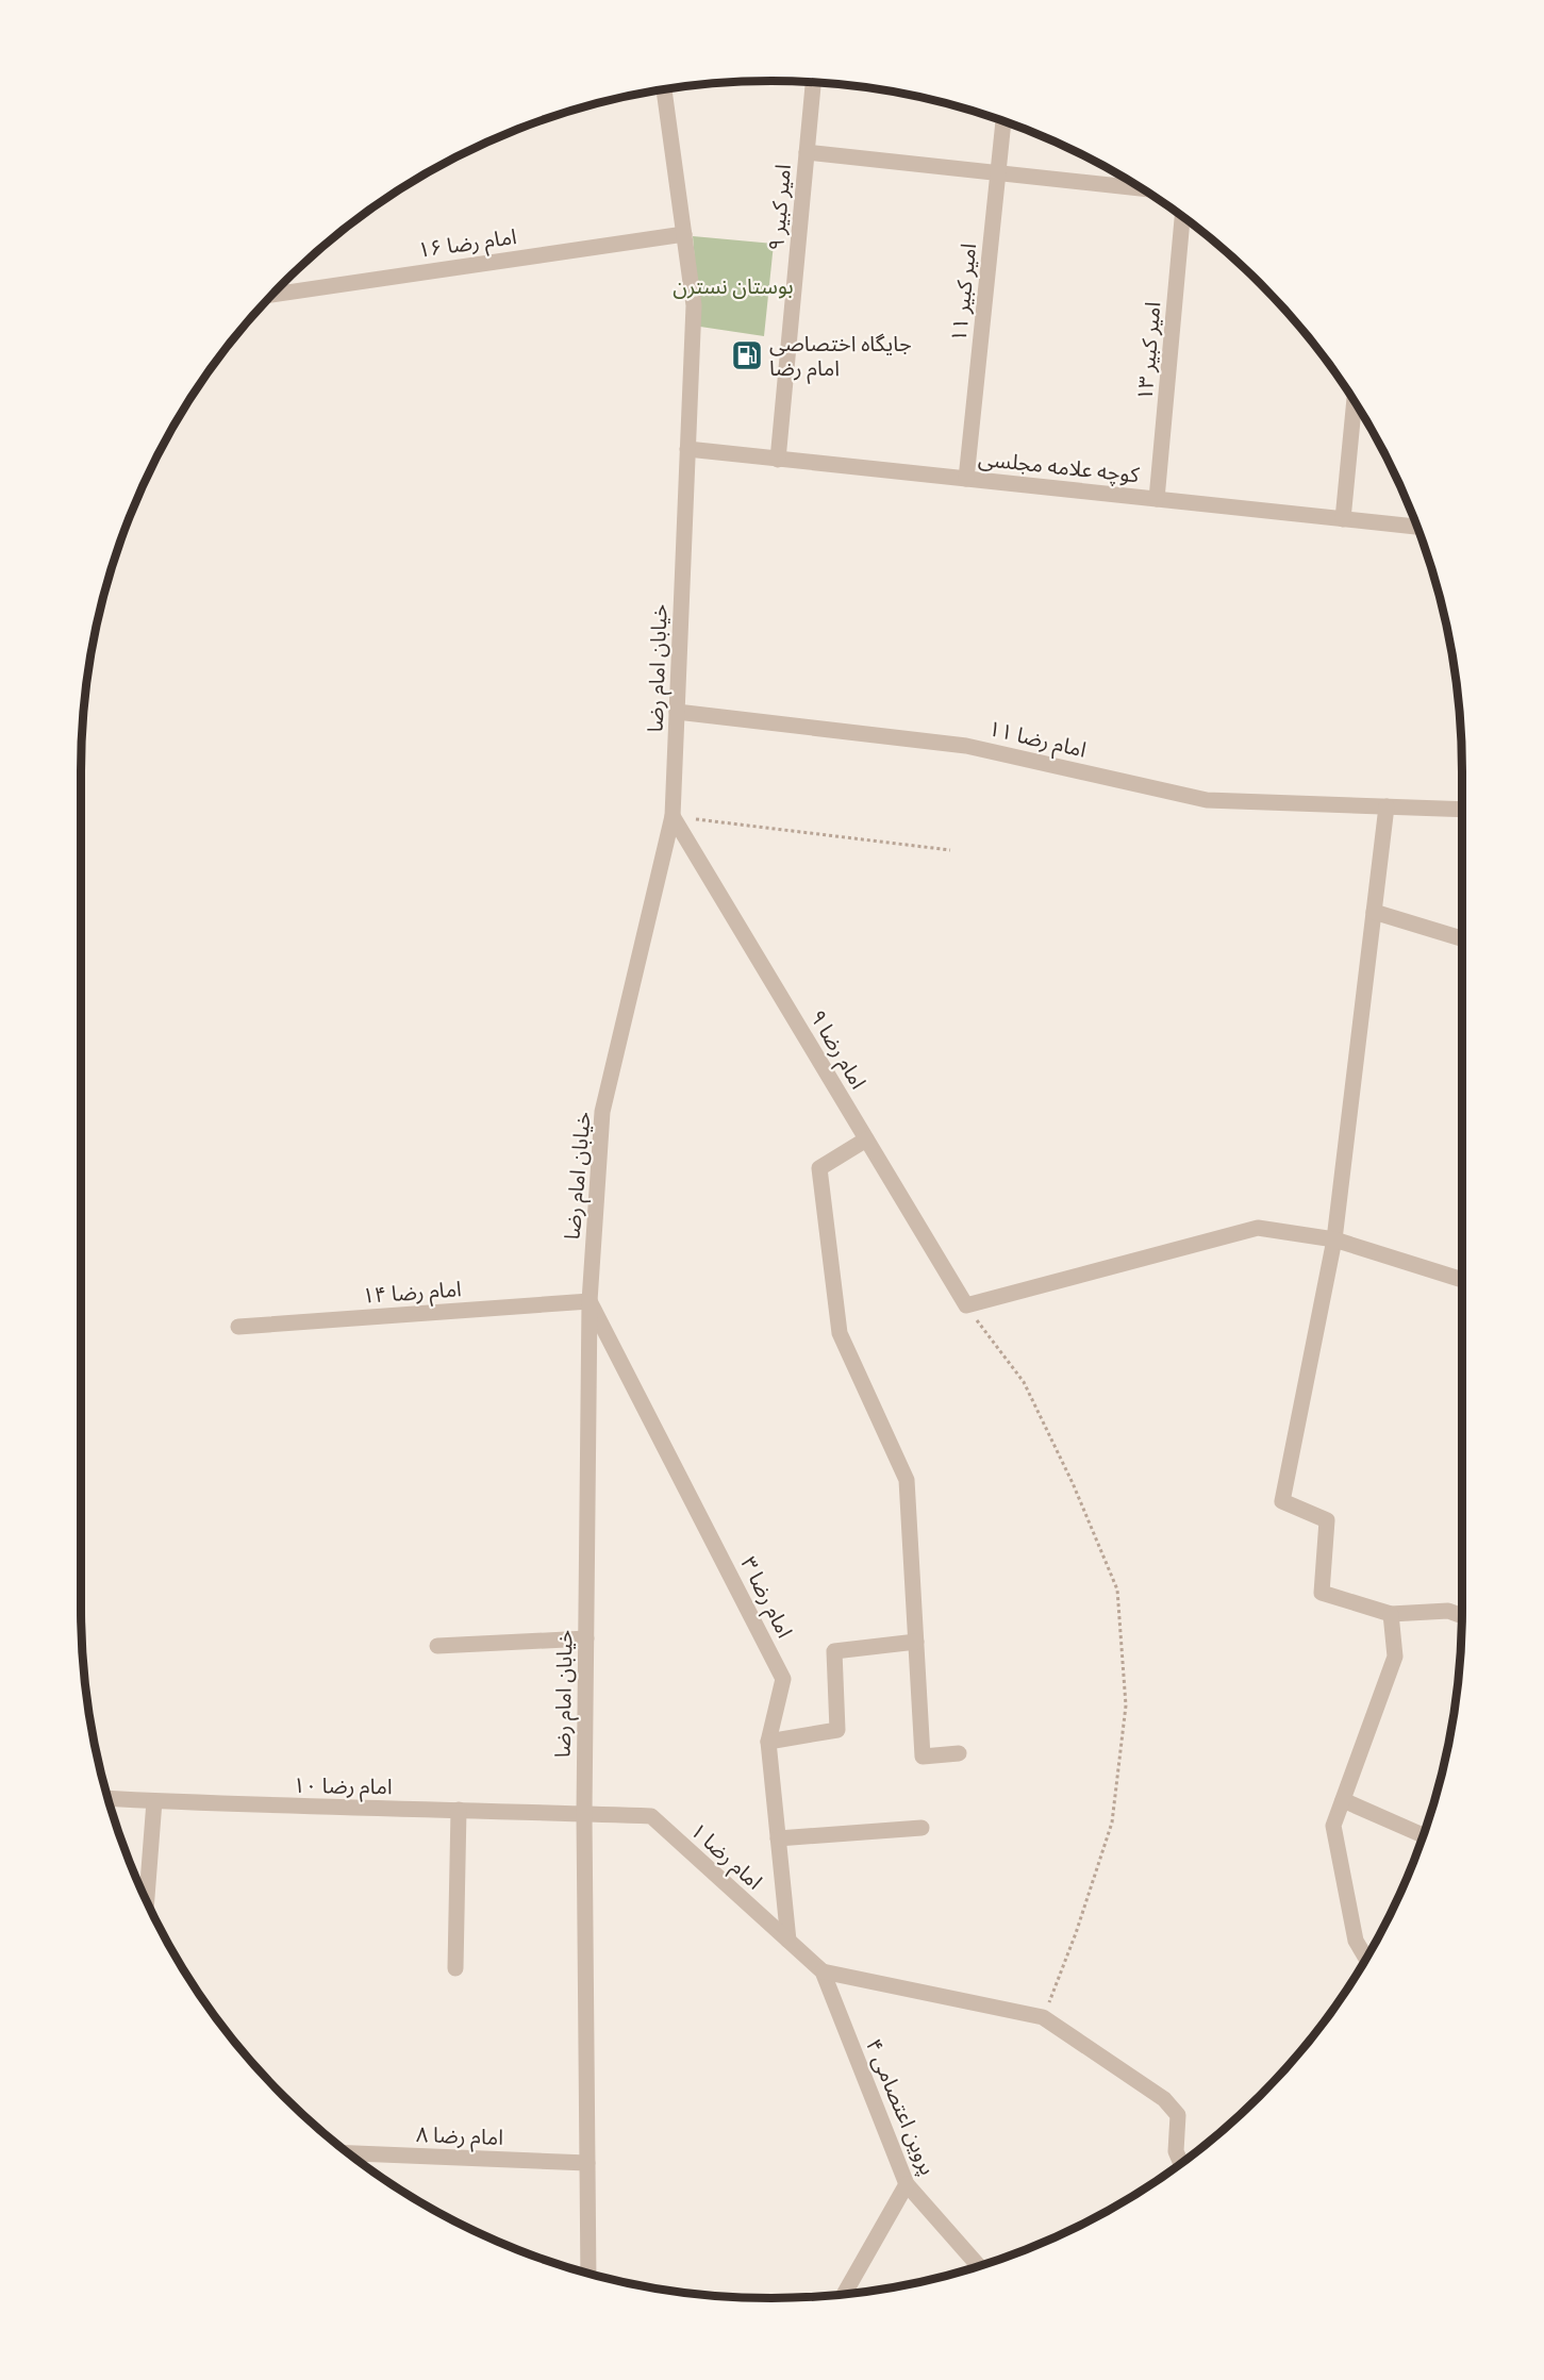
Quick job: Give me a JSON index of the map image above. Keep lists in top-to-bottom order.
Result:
{
  "streets": {
    "street": [
      "امیر کبیر ۹",
      "امام رضا ۱۶",
      "امیر کبیر ۱۱",
      "امیر کبیر ۱۳",
      "کوچه علامه مجلسی",
      "خیابان امام رضا",
      "امام رضا ۱۱",
      "امام رضا ۹",
      "امام رضا ۱۴",
      "امام رضا ۳",
      "امام رضا ۱۰",
      "امام رضا ۱",
      "پروین اعتصامی ۴",
      "امام رضا ۸"
    ]
  },
  "crossings": [
    ["امیر کبیر ۹", "کوچه علامه مجلسی"],
    ["امام رضا ۱۶", "خیابان امام رضا"],
    ["امیر کبیر ۱۱", "کوچه علامه مجلسی"],
    ["امیر کبیر ۱۳", "کوچه علامه مجلسی"],
    ["کوچه علامه مجلسی", "خیابان امام رضا"],
    ["خیابان امام رضا", "امام رضا ۱۱"],
    ["خیابان امام رضا", "امام رضا ۹"],
    ["خیابان امام رضا", "امام رضا ۱۴"],
    ["خیابان امام رضا", "امام رضا ۳"],
    ["خیابان امام رضا", "امام رضا ۱۰"],
    ["خیابان امام رضا", "امام رضا ۱"],
    ["خیابان امام رضا", "امام رضا ۸"],
    ["امام رضا ۱۴", "امام رضا ۳"],
    ["امام رضا ۳", "امام رضا ۱"],
    ["امام رضا ۱۰", "امام رضا ۱"],
    ["امام رضا ۱", "پروین اعتصامی ۴"]
  ],
  "parks": ["بوستان نسترن"],
  "places": {
    "fuel station": ["جایگاه اختصاصی امام رضا"]
  }
}
